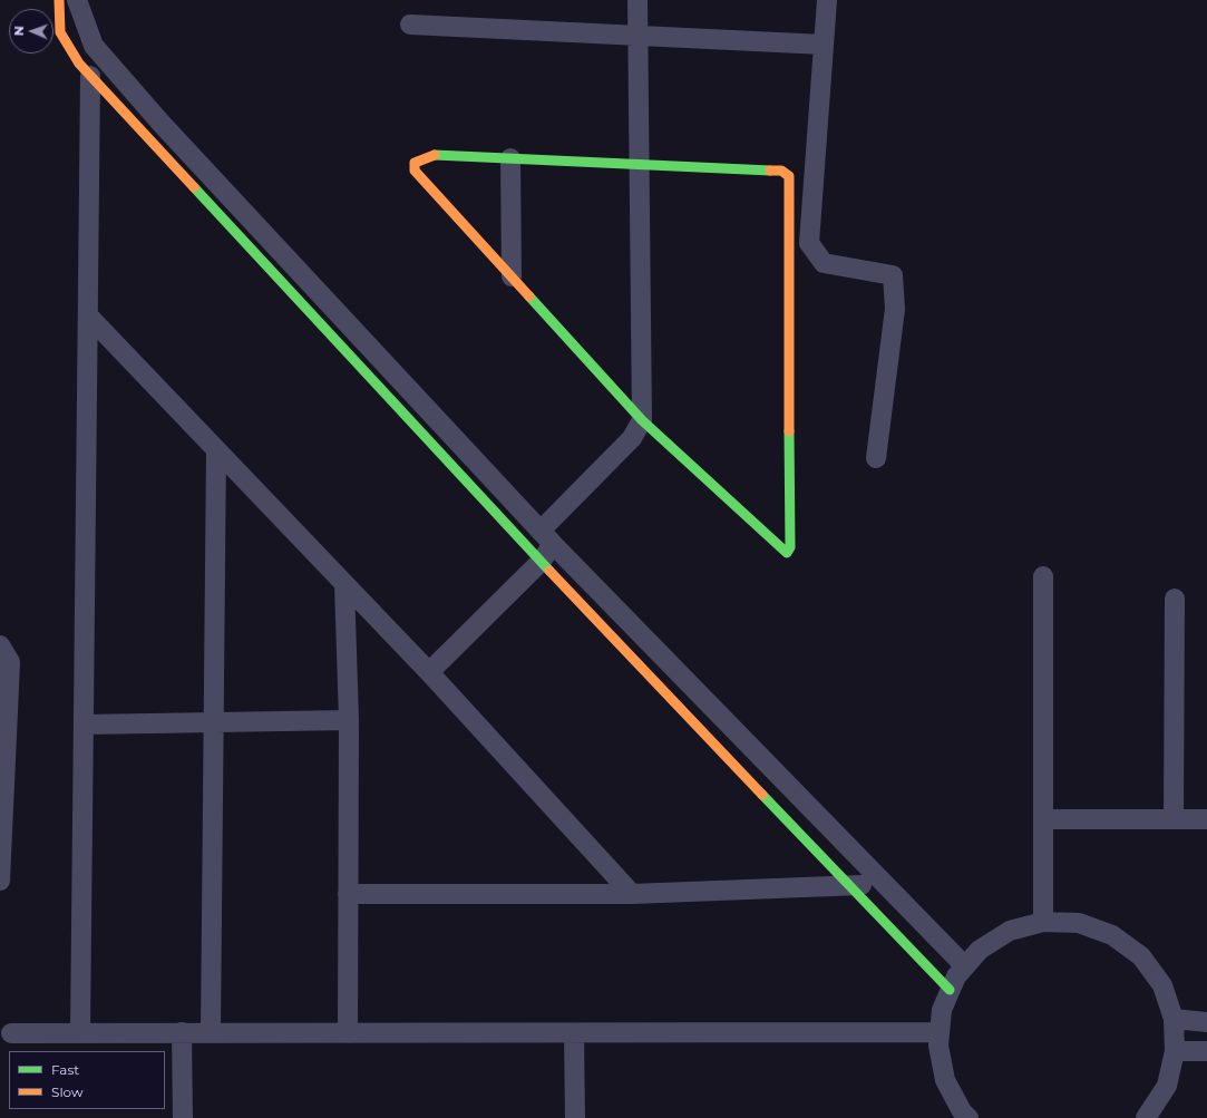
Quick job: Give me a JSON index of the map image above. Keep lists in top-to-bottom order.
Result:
{
  "legend": ["Fast", "Slow"],
  "north": "left"
}
